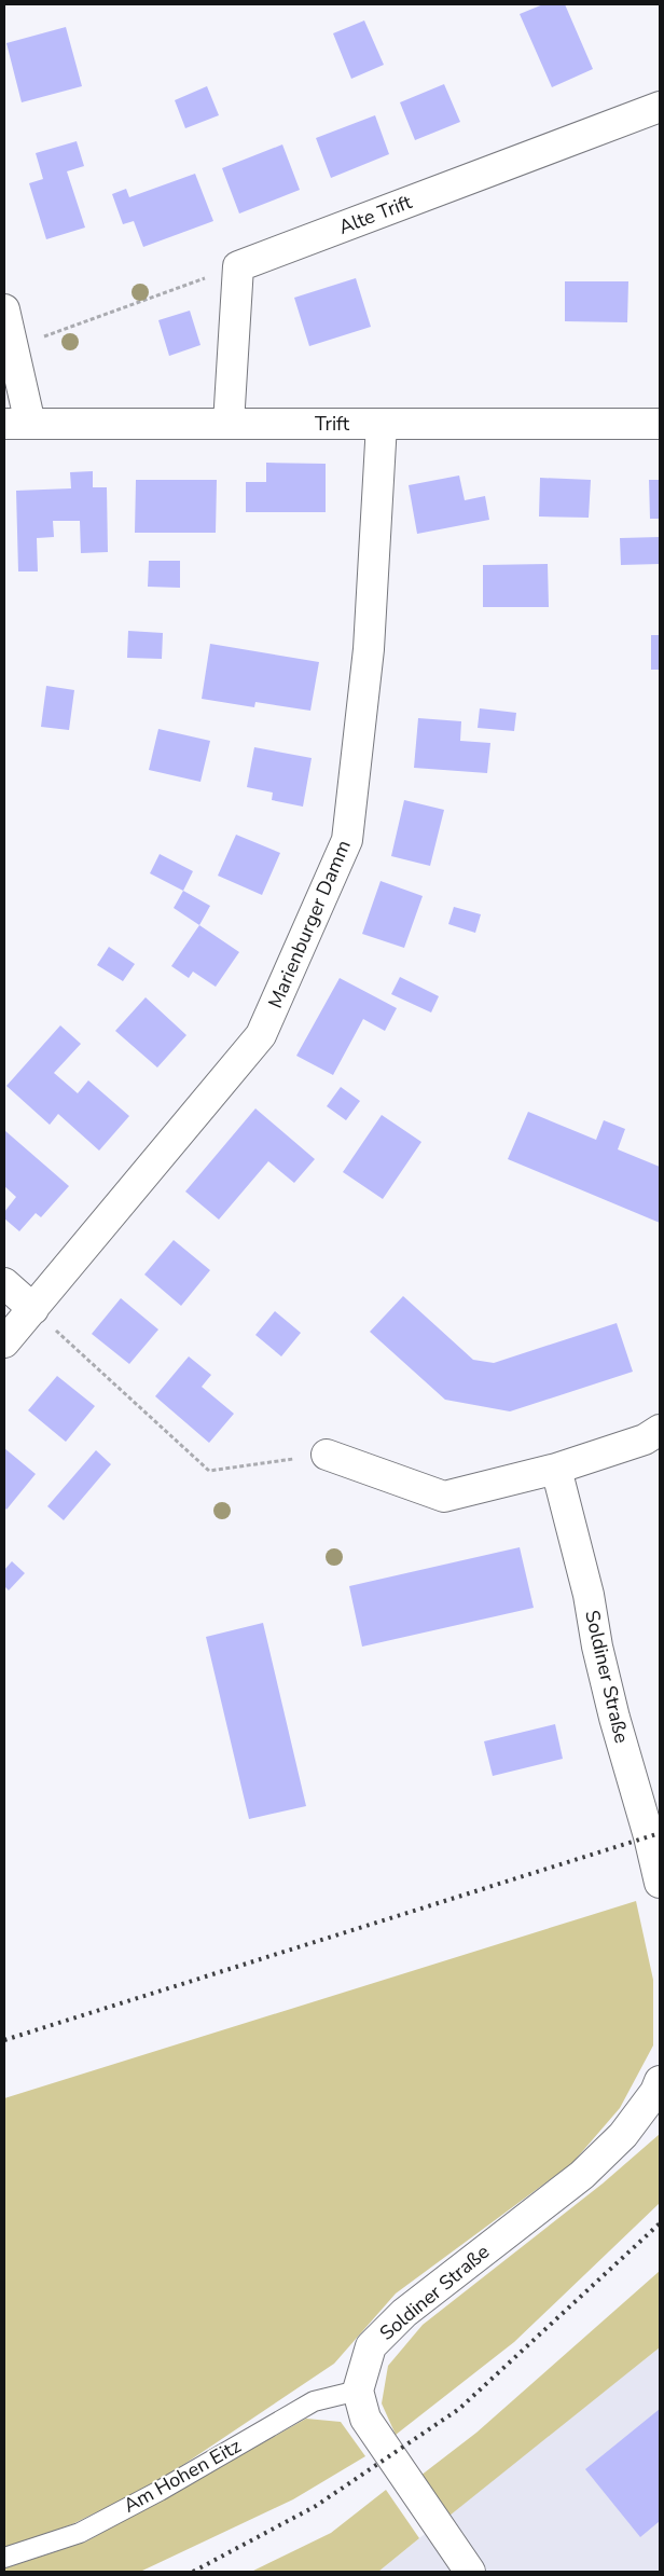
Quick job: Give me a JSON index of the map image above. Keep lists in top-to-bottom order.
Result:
{
  "streets": {
    "street": [
      "Alte Trift",
      "Trift",
      "Marienburger Damm",
      "Soldiner Straße"
    ],
    "lane": ["Am Hohen Eitz"]
  },
  "crossings": [
    ["Trift", "Marienburger Damm"],
    ["Soldiner Straße", "Am Hohen Eitz"]
  ]
}
